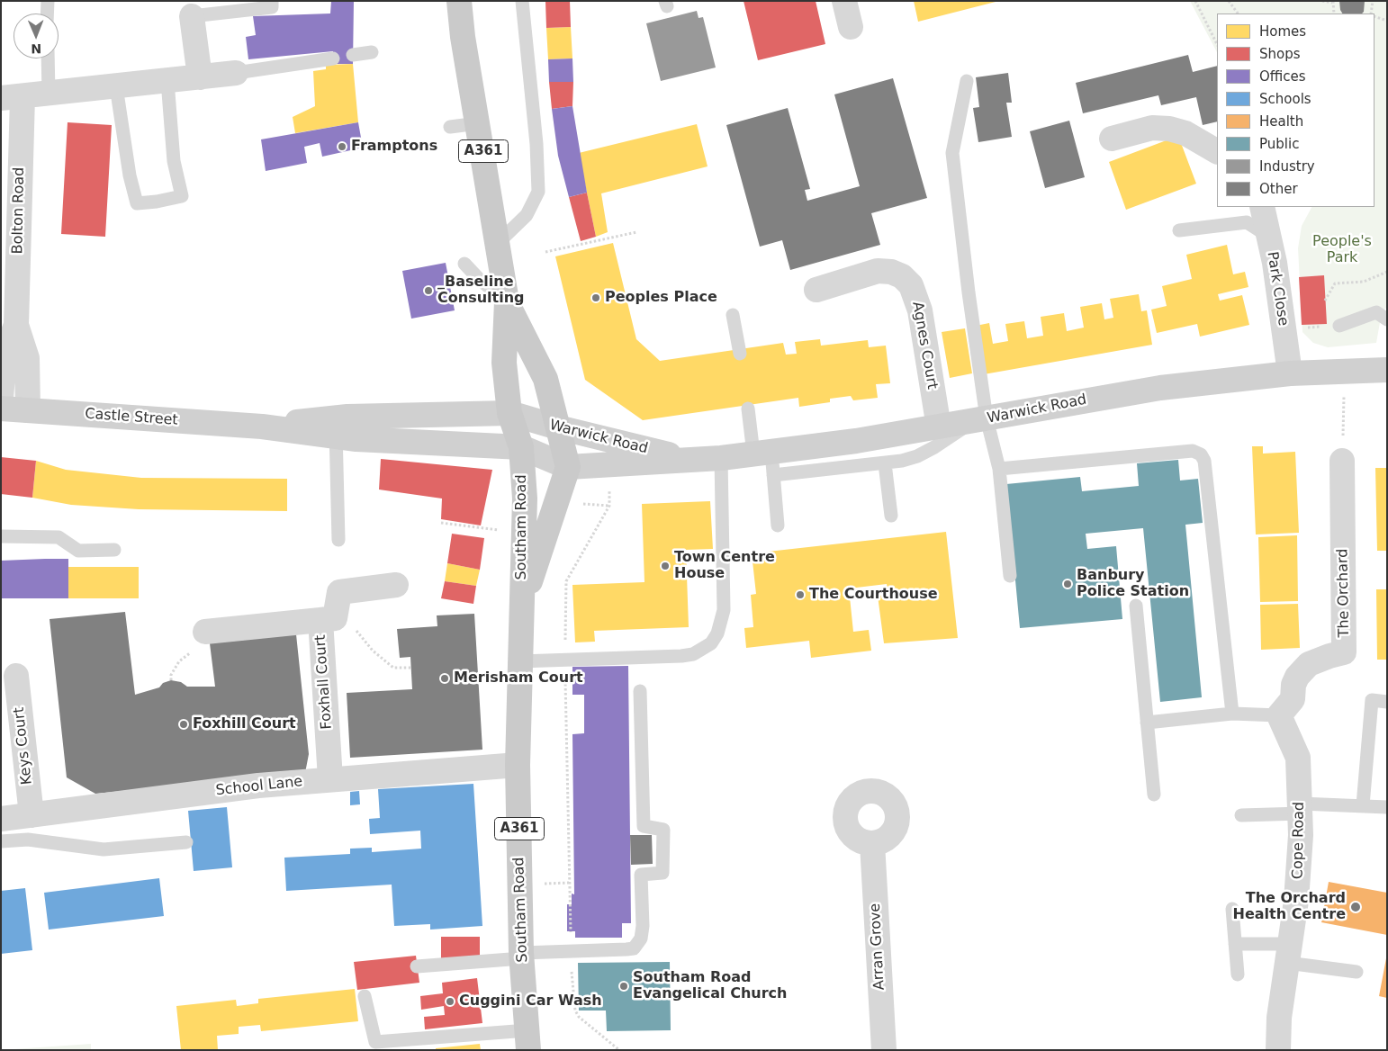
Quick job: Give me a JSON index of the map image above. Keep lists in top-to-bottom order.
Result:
{
  "streets": {
    "main road": [
      "A361",
      "Warwick Road",
      "Castle Street",
      "Southam Road"
    ],
    "street": [
      "Bolton Road",
      "Park Close",
      "Agnes Court",
      "The Orchard",
      "Foxhall Court",
      "Keys Court",
      "School Lane",
      "Cope Road",
      "Arran Grove"
    ]
  },
  "crossings": [
    ["A361", "Warwick Road"],
    ["A361", "Castle Street"],
    ["A361", "Southam Road"],
    ["Bolton Road", "Castle Street"],
    ["Park Close", "Warwick Road"],
    ["Agnes Court", "Warwick Road"],
    ["Warwick Road", "Castle Street"],
    ["Warwick Road", "Southam Road"],
    ["Castle Street", "Southam Road"],
    ["Southam Road", "School Lane"],
    ["The Orchard", "Cope Road"],
    ["Foxhall Court", "School Lane"],
    ["Keys Court", "School Lane"]
  ],
  "parks": ["People's Park"],
  "places": [
    "Framptons",
    "_Baseline Consulting",
    "Peoples Place",
    "Town Centre House",
    "Banbury Police Station",
    "The Courthouse",
    "Merisham Court",
    "Foxhill Court",
    "The Orchard Health Centre",
    "Southam Road Evangelical Church",
    "Cuggini Car Wash"
  ],
  "legend": [
    "Homes",
    "Shops",
    "Offices",
    "Schools",
    "Health",
    "Public",
    "Industry",
    "Other"
  ],
  "north": "bottom"
}
